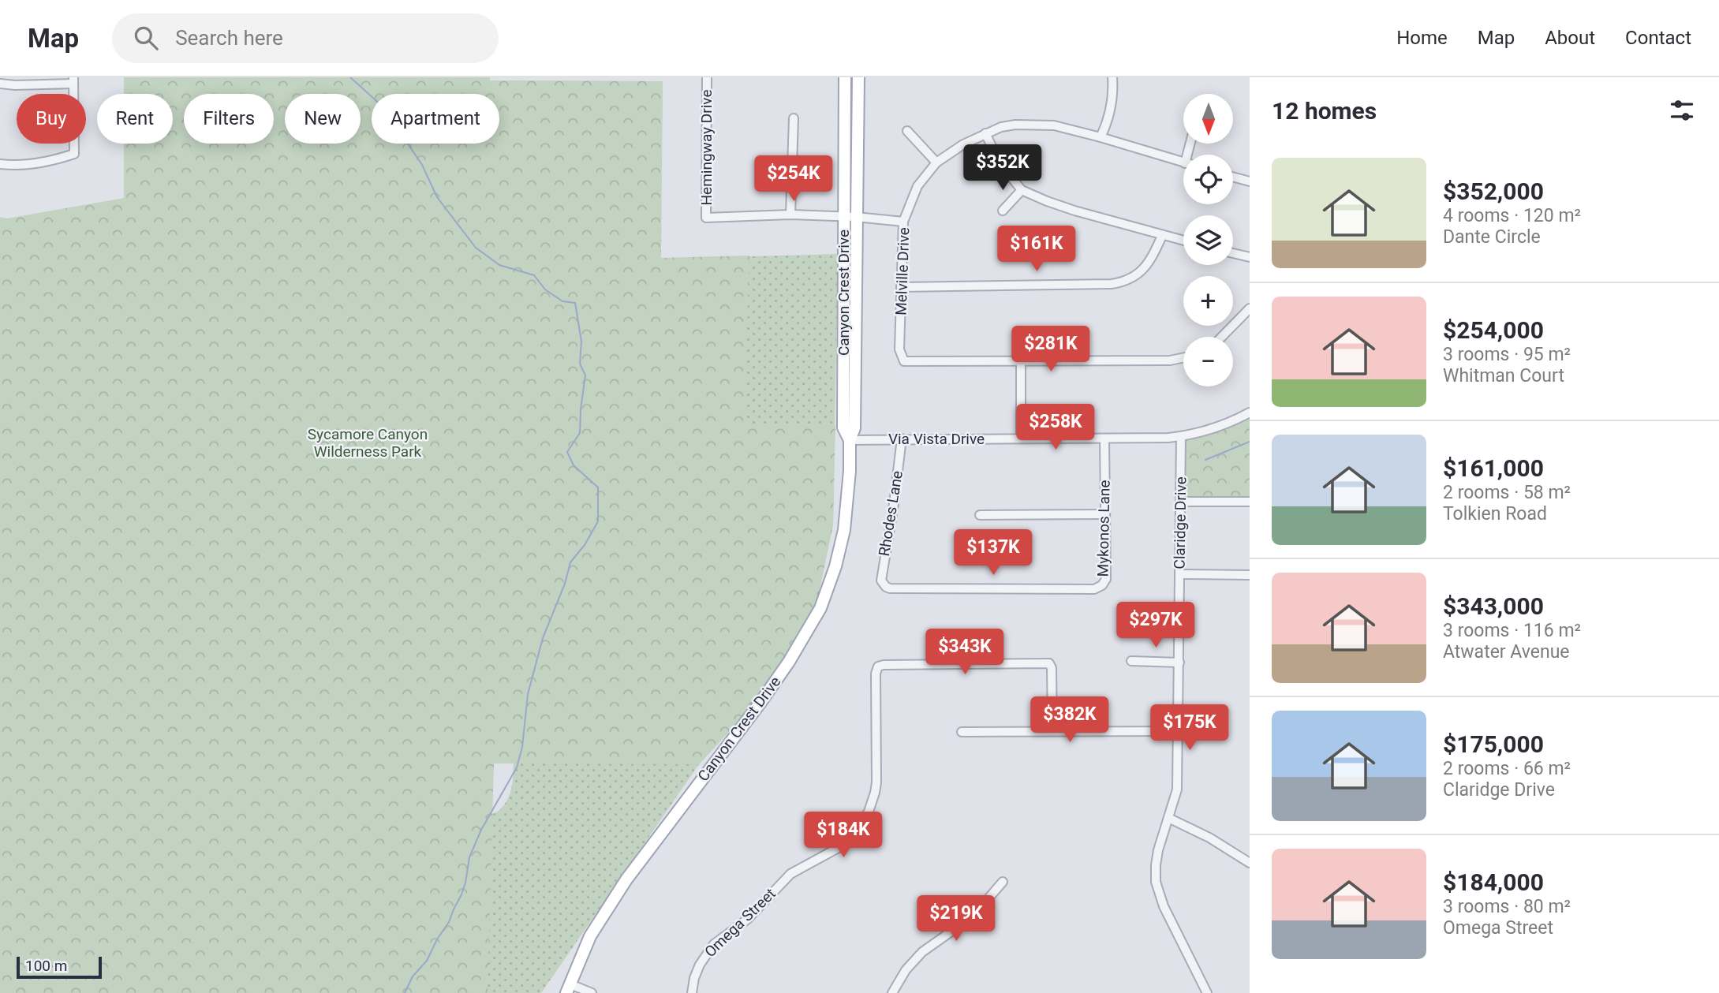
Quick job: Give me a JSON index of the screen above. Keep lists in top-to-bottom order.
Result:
{
  "streets": {
    "main road": ["Canyon Crest Drive"],
    "street": [
      "Hemingway Drive",
      "Melville Drive",
      "Via Vista Drive",
      "Rhodes Lane",
      "Claridge Drive",
      "Mykonos Lane",
      "Omega Street"
    ]
  },
  "crossings": [
    ["Canyon Crest Drive", "Via Vista Drive"],
    ["Via Vista Drive", "Rhodes Lane"],
    ["Via Vista Drive", "Claridge Drive"],
    ["Via Vista Drive", "Mykonos Lane"],
    ["Rhodes Lane", "Mykonos Lane"]
  ],
  "parks": ["Sycamore Canyon Wilderness Park"],
  "scale_bar": "100 m",
  "north": "bottom",
  "page": {
    "header": "Map",
    "search": "Search here",
    "nav": [
      "Home",
      "Map",
      "About",
      "Contact"
    ],
    "heading": "12 homes",
    "map_buttons": ["+", "−"],
    "chip": [
      "Buy",
      "Rent",
      "Filters",
      "New",
      "Apartment"
    ],
    "list": [
      {
        "name": "$352,000",
        "note": "4 rooms · 120 m² · Dante Circle"
      },
      {
        "name": "$254,000",
        "note": "3 rooms · 95 m² · Whitman Court"
      },
      {
        "name": "$161,000",
        "note": "2 rooms · 58 m² · Tolkien Road"
      },
      {
        "name": "$343,000",
        "note": "3 rooms · 116 m² · Atwater Avenue"
      },
      {
        "name": "$175,000",
        "note": "2 rooms · 66 m² · Claridge Drive"
      },
      {
        "name": "$184,000",
        "note": "3 rooms · 80 m² · Omega Street"
      }
    ],
    "price": [
      "$352K",
      "$254K",
      "$161K",
      "$281K",
      "$258K",
      "$137K",
      "$297K",
      "$343K",
      "$382K",
      "$175K",
      "$184K",
      "$219K"
    ],
    "scale": "100 m"
  }
}
